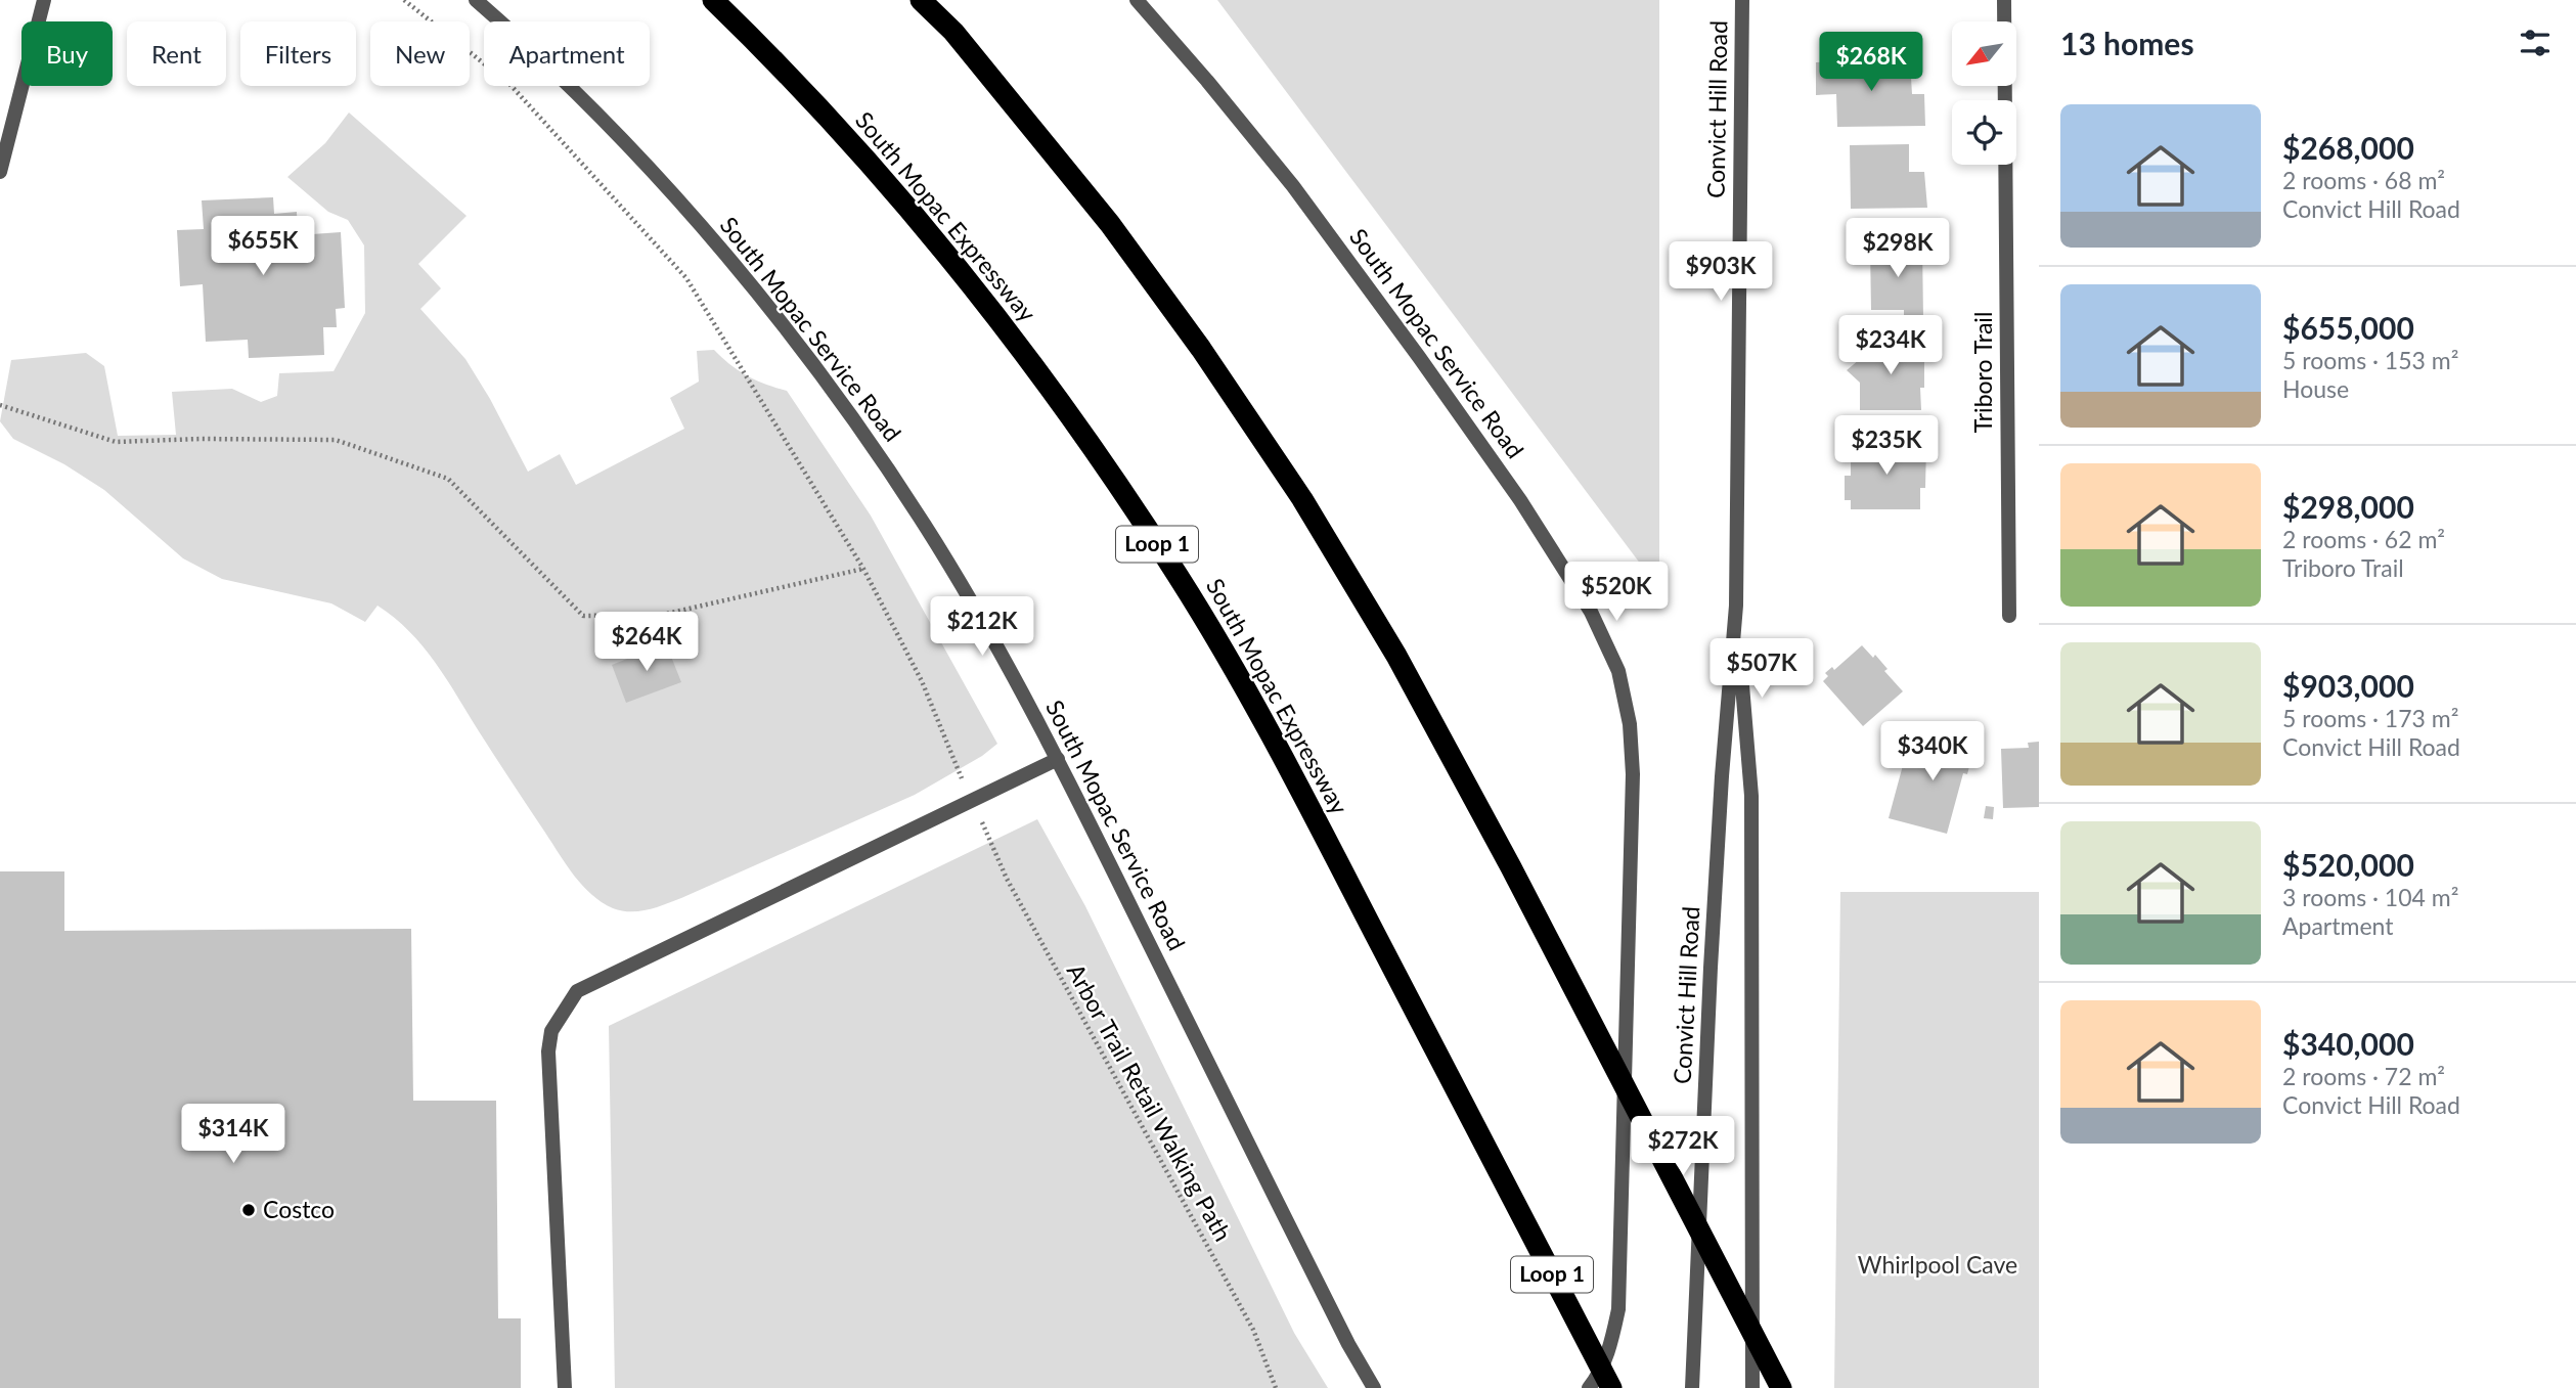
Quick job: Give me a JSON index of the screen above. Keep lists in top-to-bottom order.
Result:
{
  "streets": {
    "highway": ["South Mopac Expressway", "Loop 1"],
    "street": ["Convict Hill Road", "South Mopac Service Road", "Triboro Trail"],
    "path": ["Arbor Trail Retail Walking Path"]
  },
  "parks": ["Whirlpool Cave"],
  "places": ["Costco"],
  "north": "bottom left",
  "page": {
    "heading": "13 homes",
    "chip": [
      "Buy",
      "Rent",
      "Filters",
      "New",
      "Apartment"
    ],
    "price": [
      "$268K",
      "$655K",
      "$298K",
      "$903K",
      "$234K",
      "$235K",
      "$520K",
      "$212K",
      "$264K",
      "$507K",
      "$340K",
      "$314K",
      "$272K"
    ],
    "list": [
      {
        "name": "$268,000",
        "note": "2 rooms · 68 m² · Convict Hill Road"
      },
      {
        "name": "$655,000",
        "note": "5 rooms · 153 m² · House"
      },
      {
        "name": "$298,000",
        "note": "2 rooms · 62 m² · Triboro Trail"
      },
      {
        "name": "$903,000",
        "note": "5 rooms · 173 m² · Convict Hill Road"
      },
      {
        "name": "$520,000",
        "note": "3 rooms · 104 m² · Apartment"
      },
      {
        "name": "$340,000",
        "note": "2 rooms · 72 m² · Convict Hill Road"
      }
    ]
  }
}
